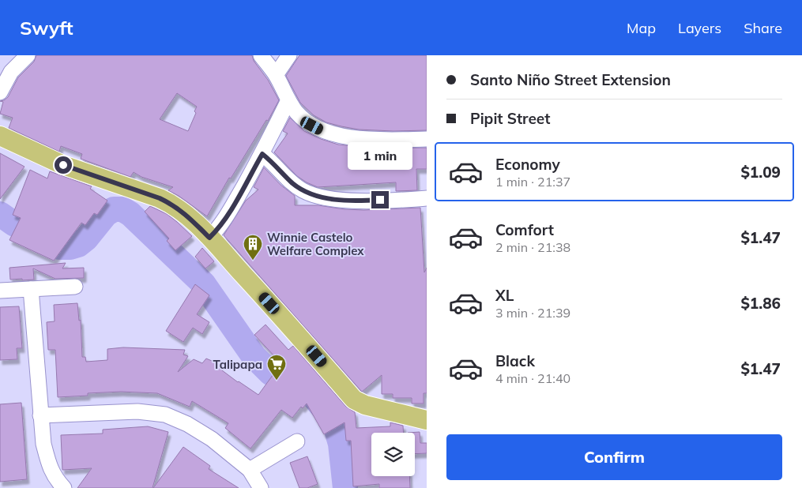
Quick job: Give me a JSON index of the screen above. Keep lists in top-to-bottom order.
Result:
{
  "places": {
    "building": ["Winnie Castelo Welfare Complex"],
    "supermarket": ["Talipapa"]
  },
  "page": {
    "header": "Swyft",
    "nav": ["Map", "Layers", "Share"],
    "banner": ["Santo Niño Street Extension", "Pipit Street"],
    "bubble": "1 min",
    "list": [
      {
        "name": "Economy",
        "note": "1 min · 21:37",
        "value": "$1.09"
      },
      {
        "name": "Comfort",
        "note": "2 min · 21:38",
        "value": "$1.47"
      },
      {
        "name": "XL",
        "note": "3 min · 21:39",
        "value": "$1.86"
      },
      {
        "name": "Black",
        "note": "4 min · 21:40",
        "value": "$1.47"
      }
    ],
    "buttons": "Confirm"
  }
}
